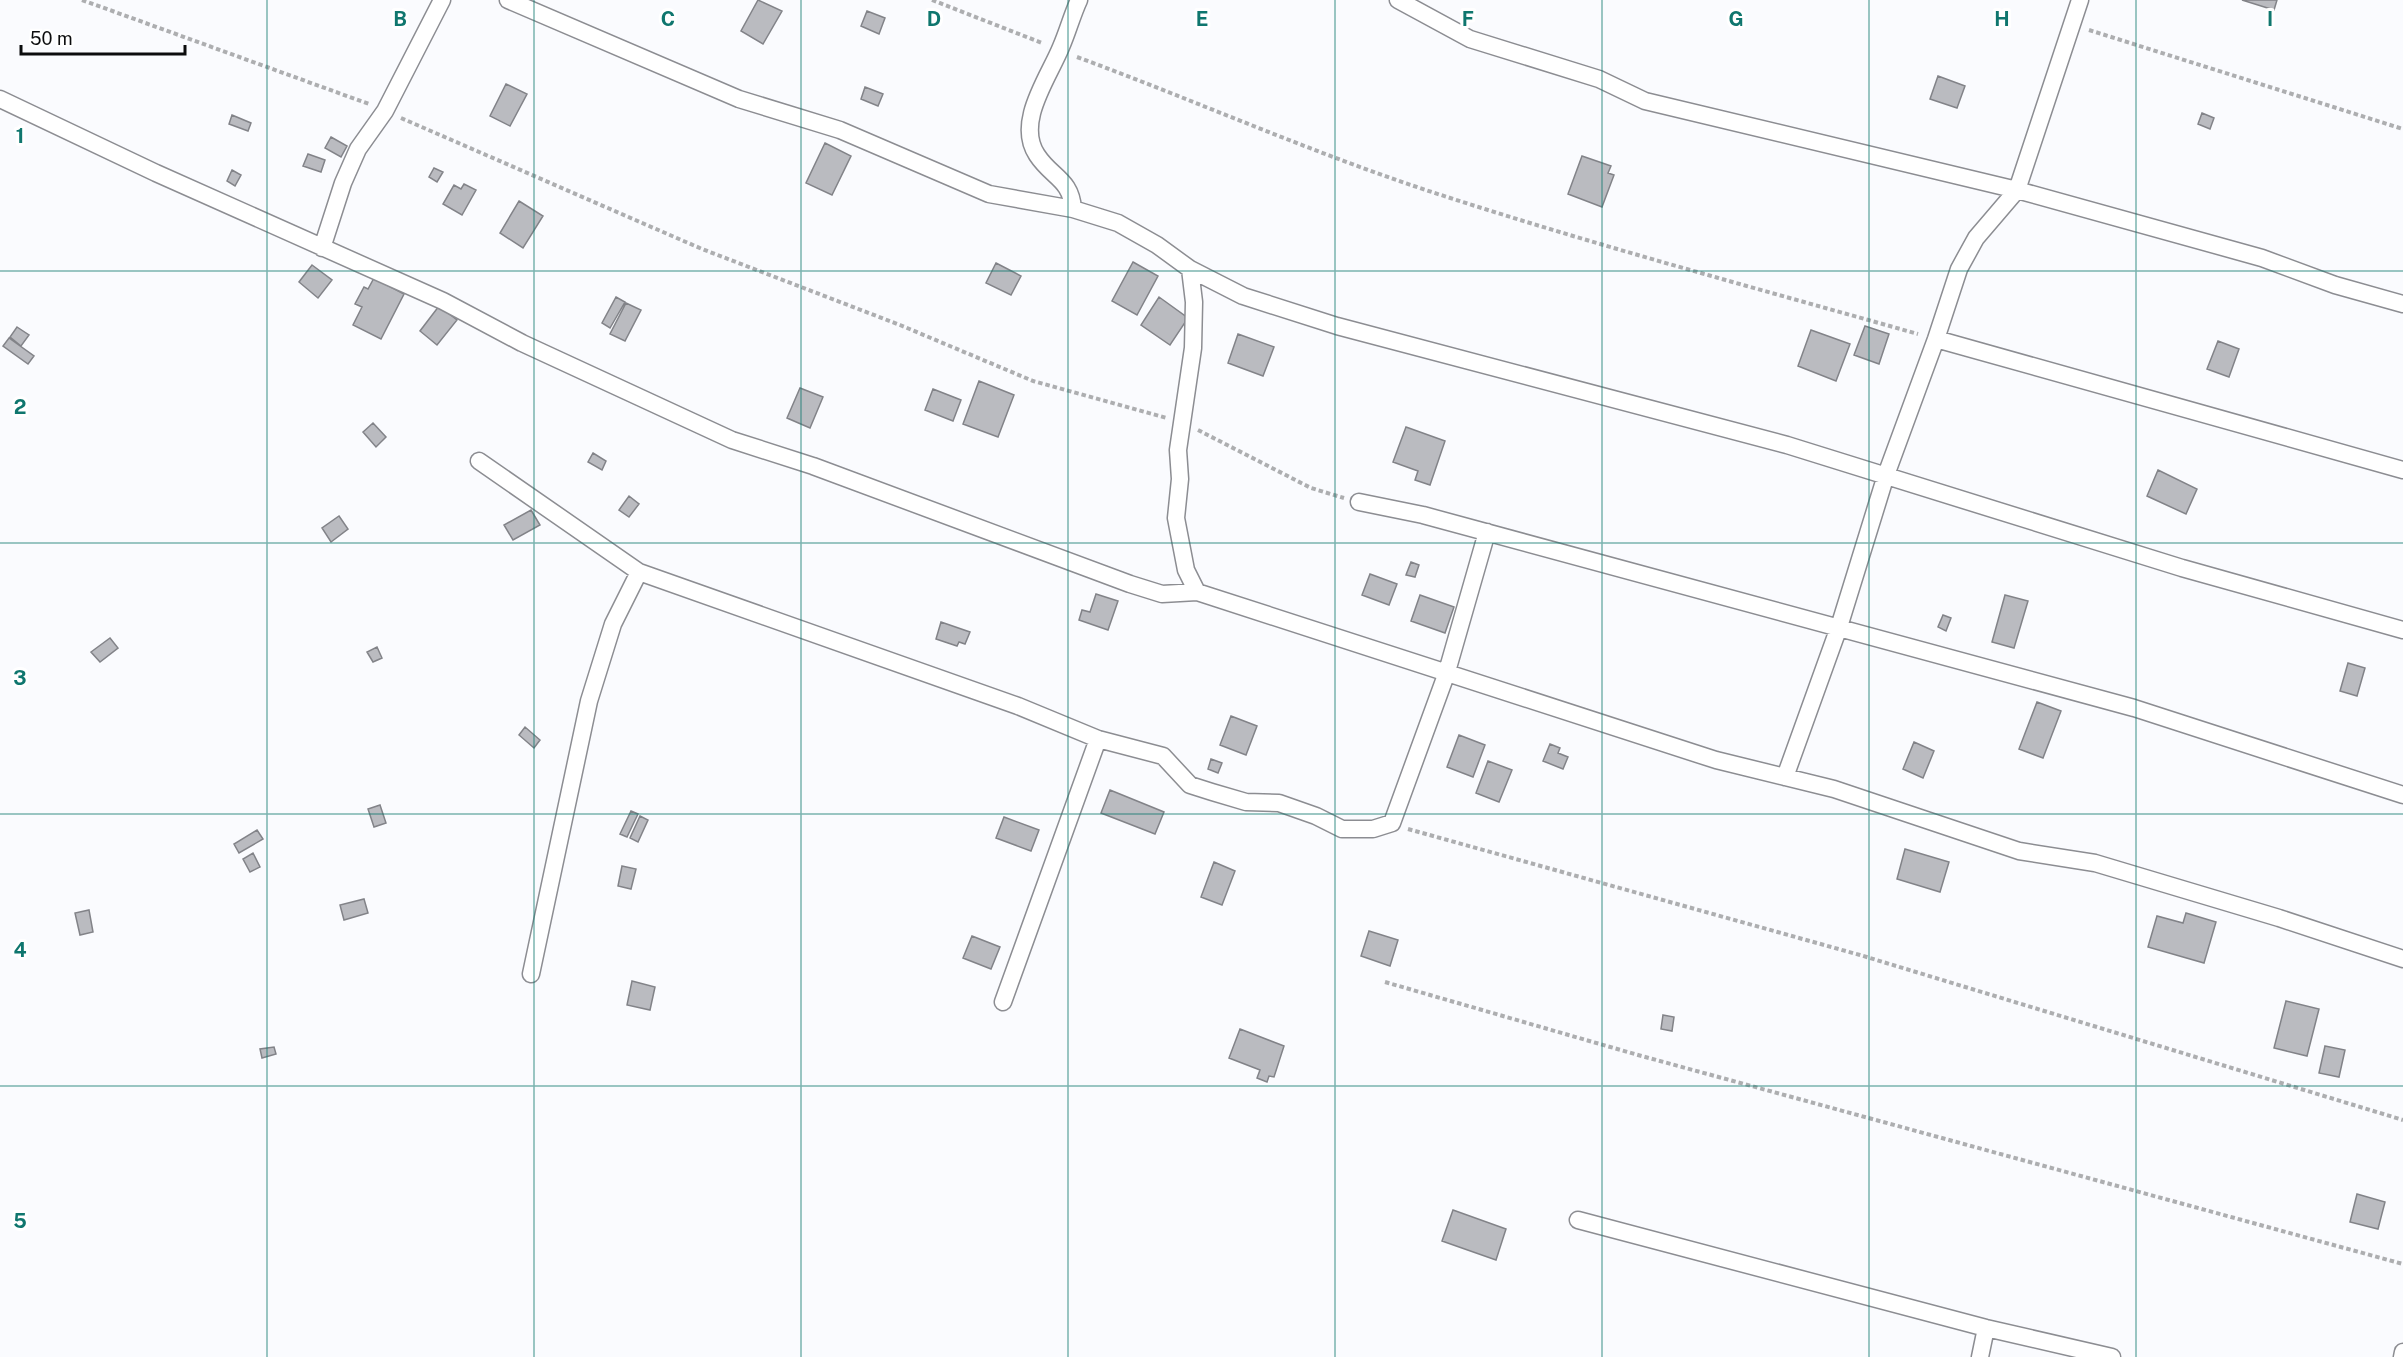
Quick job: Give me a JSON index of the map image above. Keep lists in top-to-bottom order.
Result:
{
  "scale_bar": "50 m",
  "grid": {
    "columns": [
      "B",
      "C",
      "D",
      "E",
      "F",
      "G",
      "H",
      "I"
    ],
    "rows": [
      "1",
      "2",
      "3",
      "4",
      "5"
    ]
  }
}
